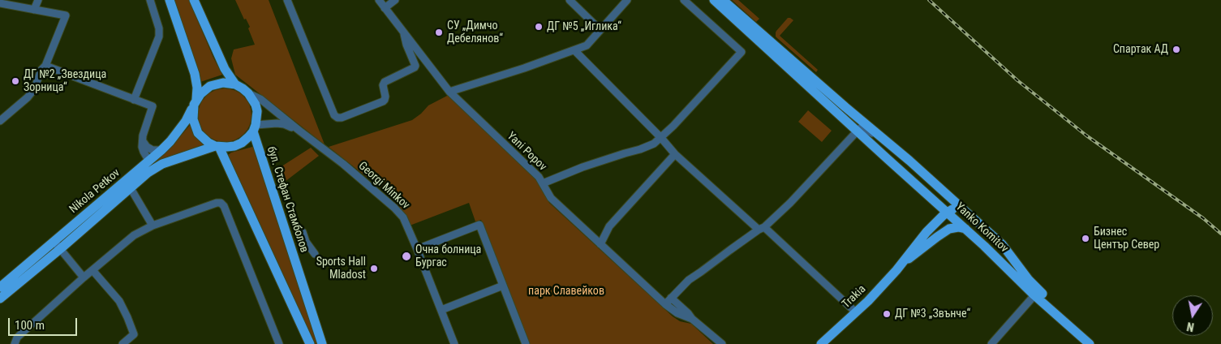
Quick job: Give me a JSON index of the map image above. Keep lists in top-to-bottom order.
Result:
{
  "streets": {
    "main road": [
      "Nikola Petkov",
      "бул. Стефан Стамболов",
      "Yanko Komitov",
      "Trakia"
    ],
    "street": ["Yani Popov", "Georgi Minkov"]
  },
  "crossings": [
    ["Georgi Minkov", "Nikola Petkov"],
    ["Georgi Minkov", "бул. Стефан Стамболов"],
    ["Nikola Petkov", "бул. Стефан Стамболов"],
    ["Yanko Komitov", "Trakia"]
  ],
  "parks": ["парк Славейков"],
  "places": [
    "ДГ №5 „Иглика“",
    "СУ „Димчо Дебелянов“",
    "Спартак АД",
    "ДГ №2 „Звездица Зорница“",
    "Бизнес Център Север",
    "Oчна болница Бургас",
    "Sports Hall Mladost",
    "ДГ №3 „Звънче“"
  ],
  "scale_bar": "100 m",
  "north": "bottom"
}
